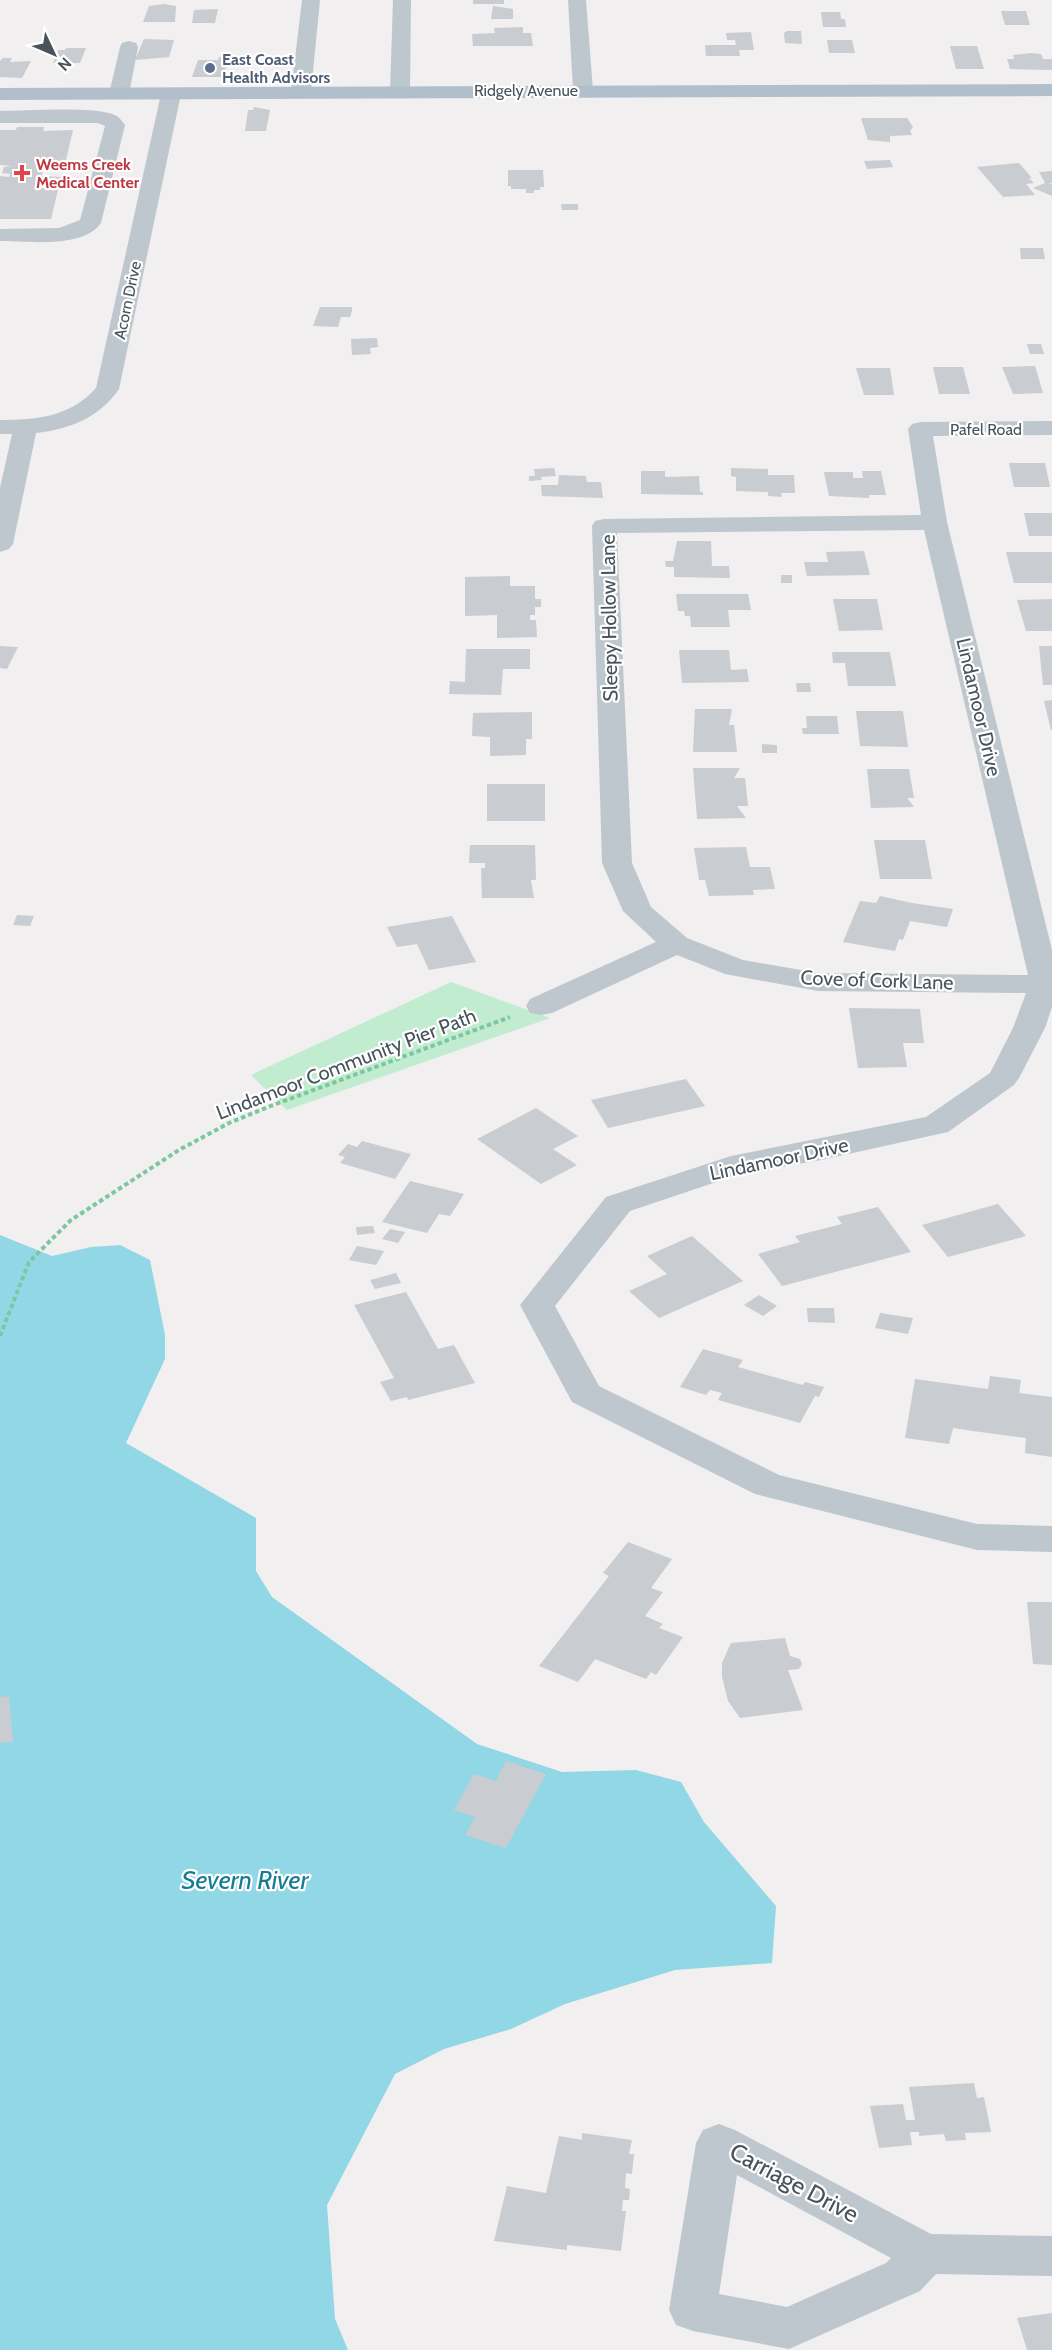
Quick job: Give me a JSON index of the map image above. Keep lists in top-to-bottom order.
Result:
{
  "streets": {
    "main road": ["Ridgely Avenue"],
    "street": [
      "Acorn Drive",
      "Pafel Road",
      "Sleepy Hollow Lane",
      "Lindamoor Drive",
      "Cove of Cork Lane",
      "Carriage Drive"
    ],
    "path": ["Lindamoor Community Pier Path"]
  },
  "crossings": [
    ["Ridgely Avenue", "Acorn Drive"],
    ["Pafel Road", "Lindamoor Drive"],
    ["Sleepy Hollow Lane", "Lindamoor Drive"],
    ["Sleepy Hollow Lane", "Cove of Cork Lane"],
    ["Lindamoor Drive", "Cove of Cork Lane"]
  ],
  "water": ["Severn River"],
  "places": {
    "other": ["East Coast Health Advisors"],
    "health": ["Weems Creek Medical Center"]
  },
  "north": "bottom right"
}
